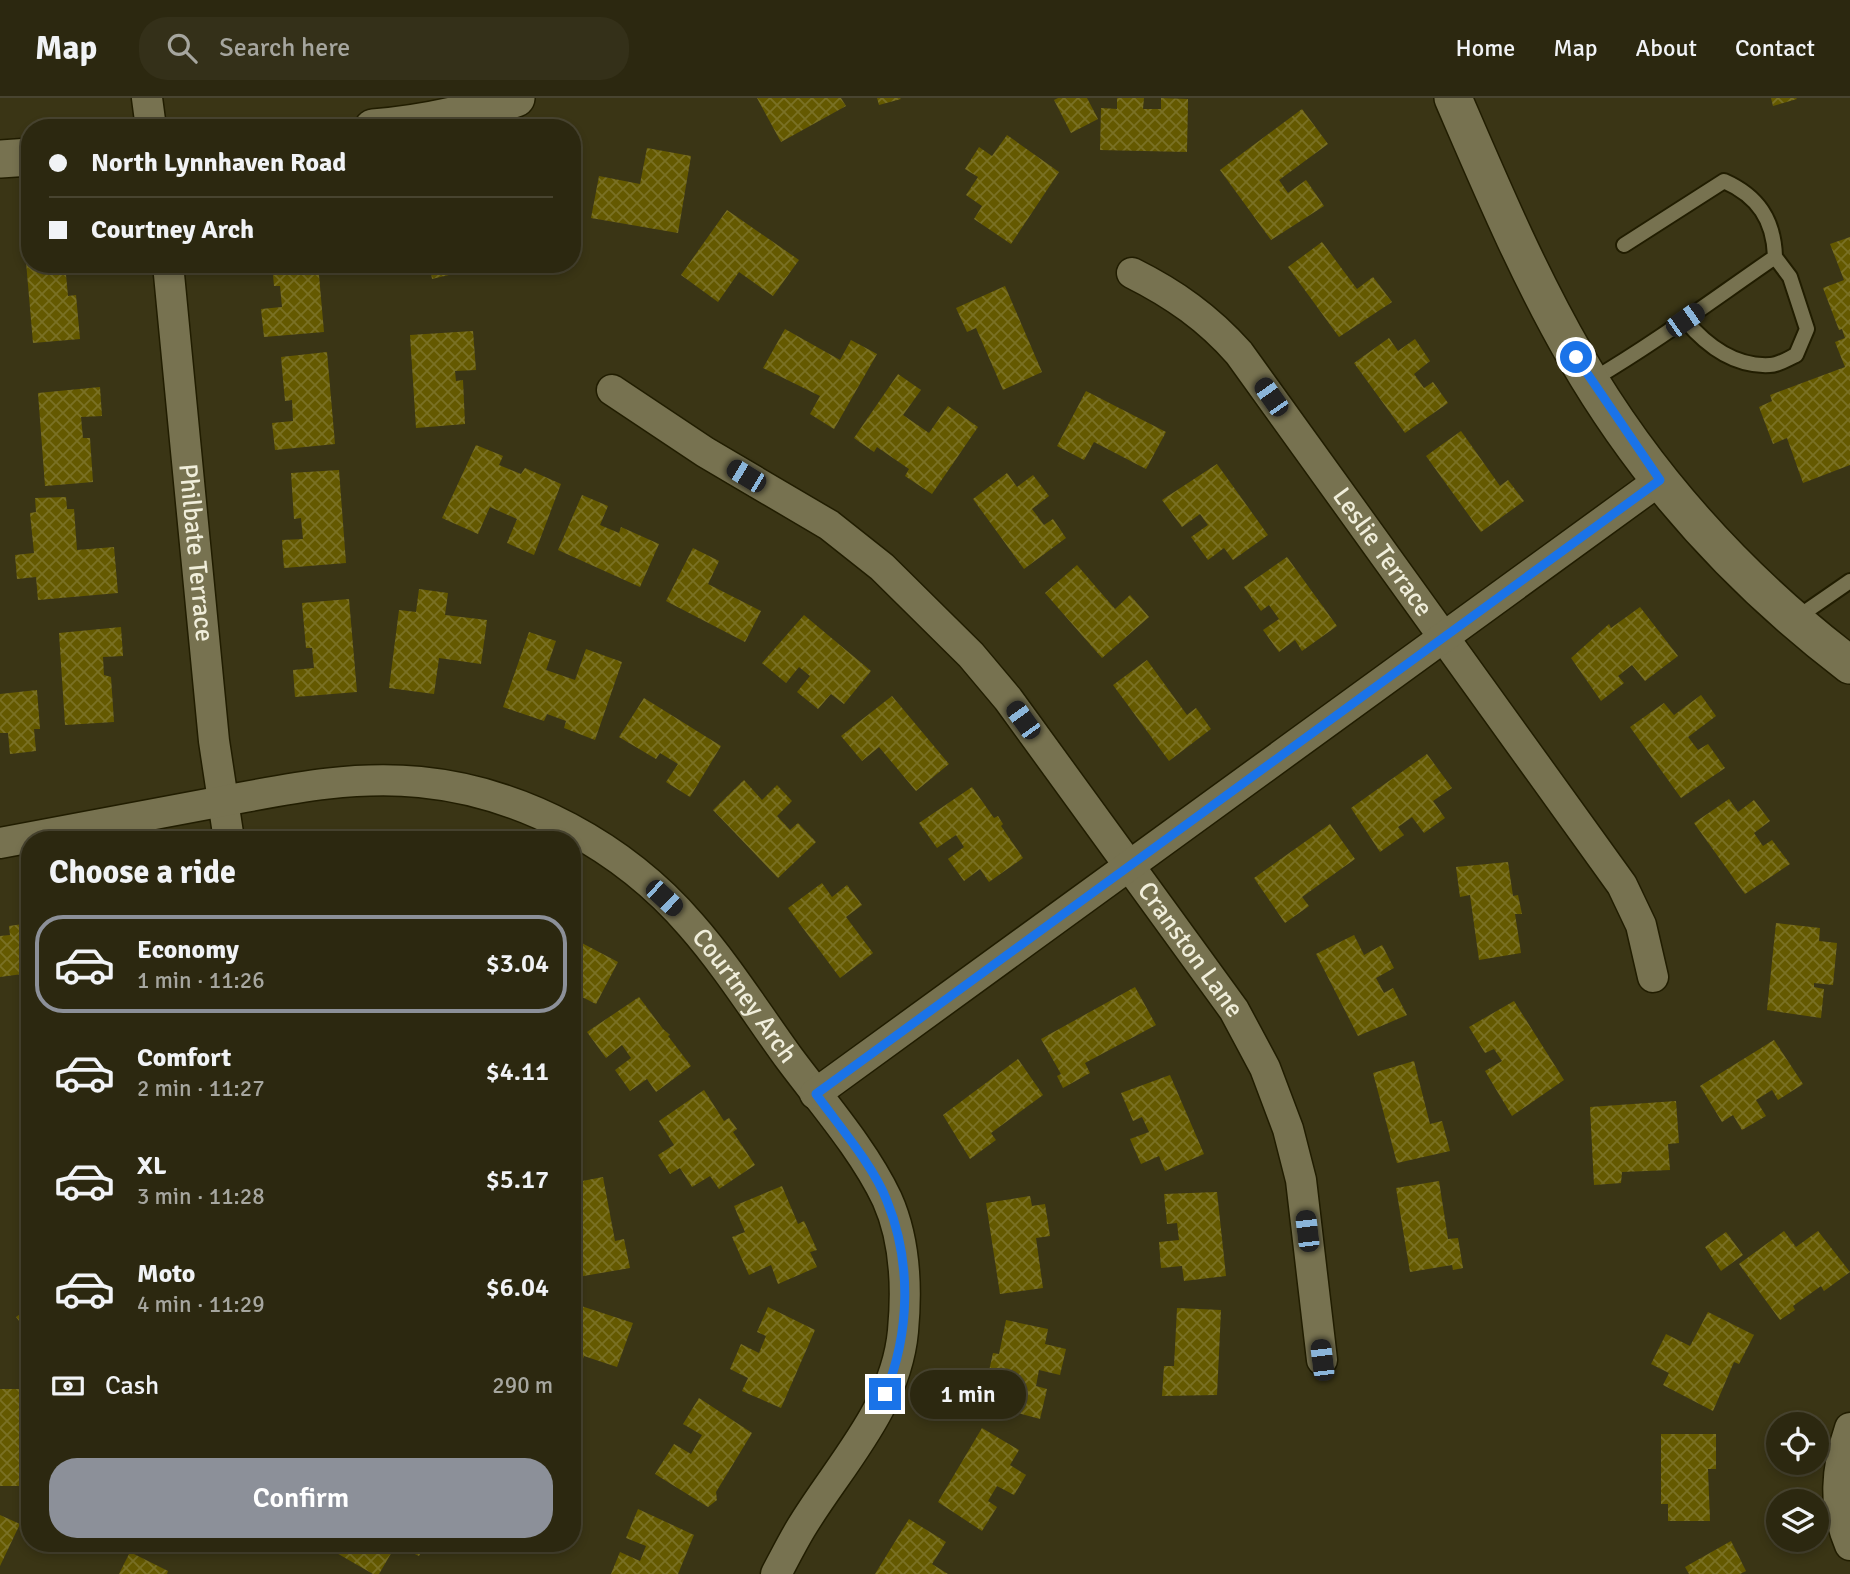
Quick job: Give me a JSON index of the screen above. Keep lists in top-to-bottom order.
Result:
{
  "streets": {
    "street": [
      "Philbate Terrace",
      "Leslie Terrace",
      "Cranston Lane",
      "Courtney Arch"
    ]
  },
  "crossings": [
    ["Philbate Terrace", "Courtney Arch"]
  ],
  "page": {
    "header": "Map",
    "search": "Search here",
    "nav": [
      "Home",
      "Map",
      "About",
      "Contact"
    ],
    "banner": ["North Lynnhaven Road", "Courtney Arch"],
    "heading": "Choose a ride",
    "list": [
      {
        "name": "Economy",
        "note": "1 min · 11:26",
        "value": "$3.04"
      },
      {
        "name": "Comfort",
        "note": "2 min · 11:27",
        "value": "$4.11"
      },
      {
        "name": "XL",
        "note": "3 min · 11:28",
        "value": "$5.17"
      },
      {
        "name": "Moto",
        "note": "4 min · 11:29",
        "value": "$6.04"
      }
    ],
    "pay": ["Cash", "290 m"],
    "bubble": "1 min",
    "buttons": "Confirm"
  }
}
